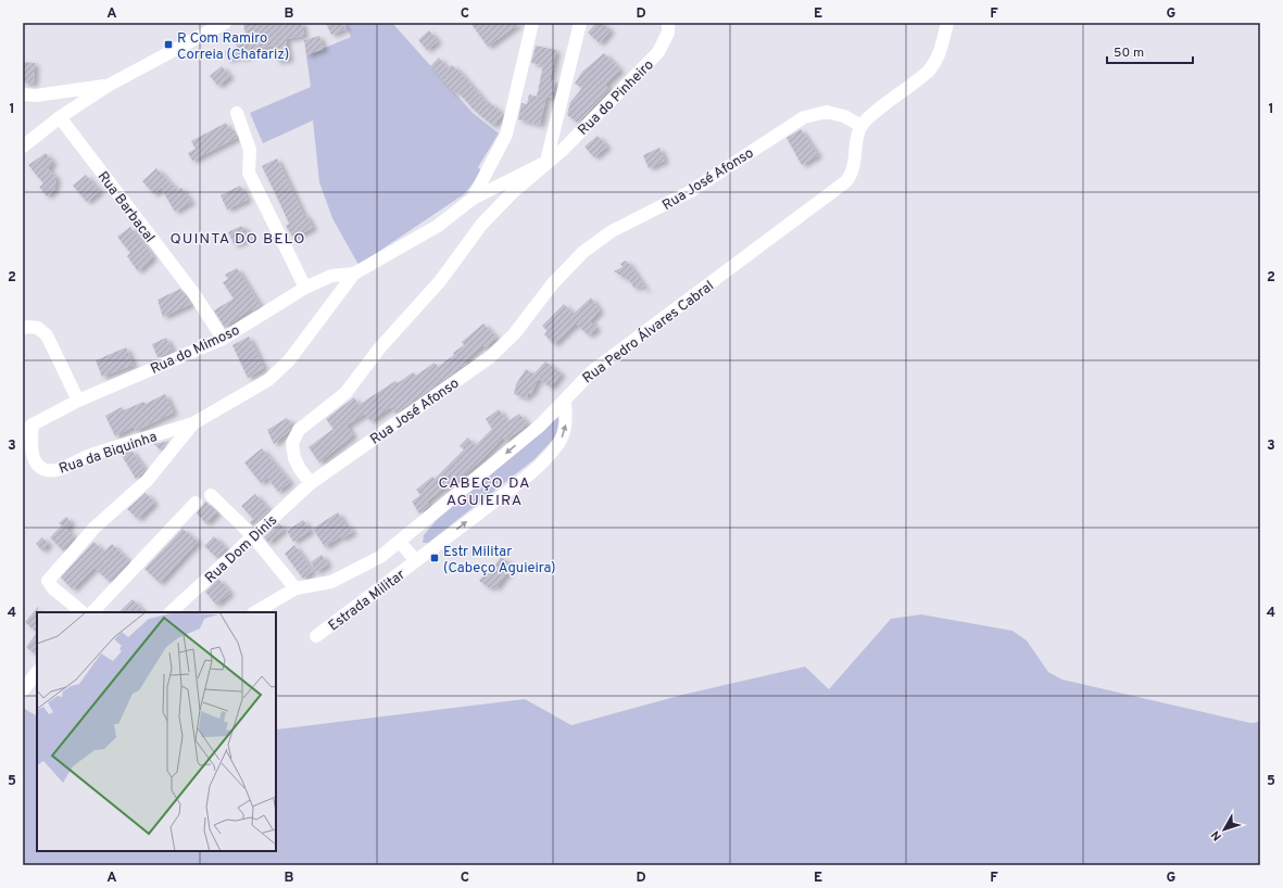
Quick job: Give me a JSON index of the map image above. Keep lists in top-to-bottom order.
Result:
{
  "streets": {
    "street": [
      "Rua do Pinheiro",
      "Rua José Afonso",
      "Rua Barbacal",
      "Rua Pedro Álvares Cabral",
      "Rua do Mimoso",
      "Rua da Biquinha",
      "Rua Dom Dinis",
      "Estrada Militar"
    ]
  },
  "crossings": [
    ["Rua José Afonso", "Rua Pedro Álvares Cabral"],
    ["Rua José Afonso", "Rua Dom Dinis"],
    ["Rua Barbacal", "Rua do Mimoso"],
    ["Rua Pedro Álvares Cabral", "Estrada Militar"],
    ["Rua do Mimoso", "Rua da Biquinha"]
  ],
  "one_way": ["Estrada Militar"],
  "districts": ["QUINTA DO BELO", "CABEÇO DA AGUIEIRA"],
  "places": {
    "transit": ["R Com Ramiro Correia (Chafariz)", "Estr Militar (Cabeço Aguieira)"]
  },
  "scale_bar": "50 m",
  "north": "bottom left",
  "grid": {
    "columns": [
      "A",
      "B",
      "C",
      "D",
      "E",
      "F",
      "G"
    ],
    "rows": [
      "1",
      "2",
      "3",
      "4",
      "5"
    ]
  }
}
